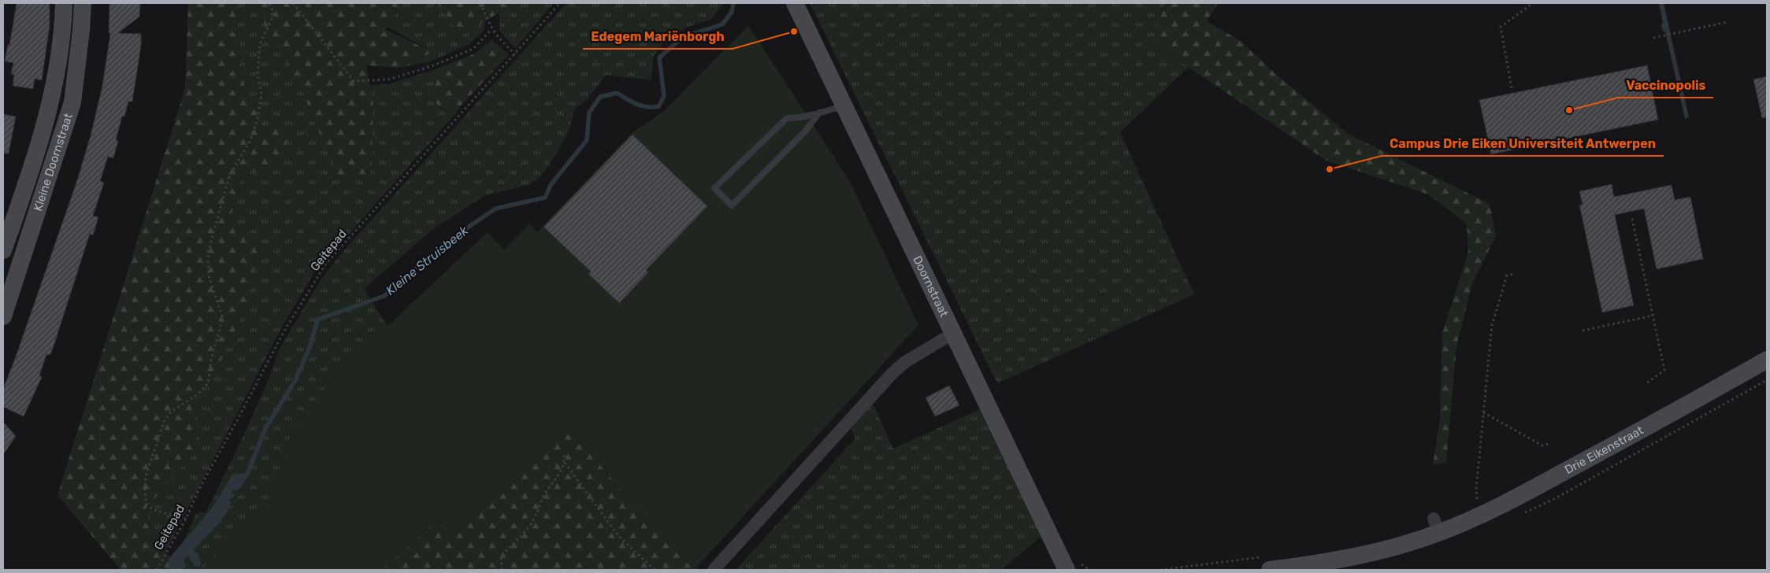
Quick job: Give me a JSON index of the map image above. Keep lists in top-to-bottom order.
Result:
{
  "streets": {
    "street": ["Kleine Doornstraat", "Doornstraat", "Drie Eikenstraat"],
    "path": ["Geitepad"]
  },
  "water": ["Kleine Struisbeek"],
  "places": ["Edegem Mariënborgh", "Vaccinopolis", "Campus Drie Eiken Universiteit Antwerpen"]
}
